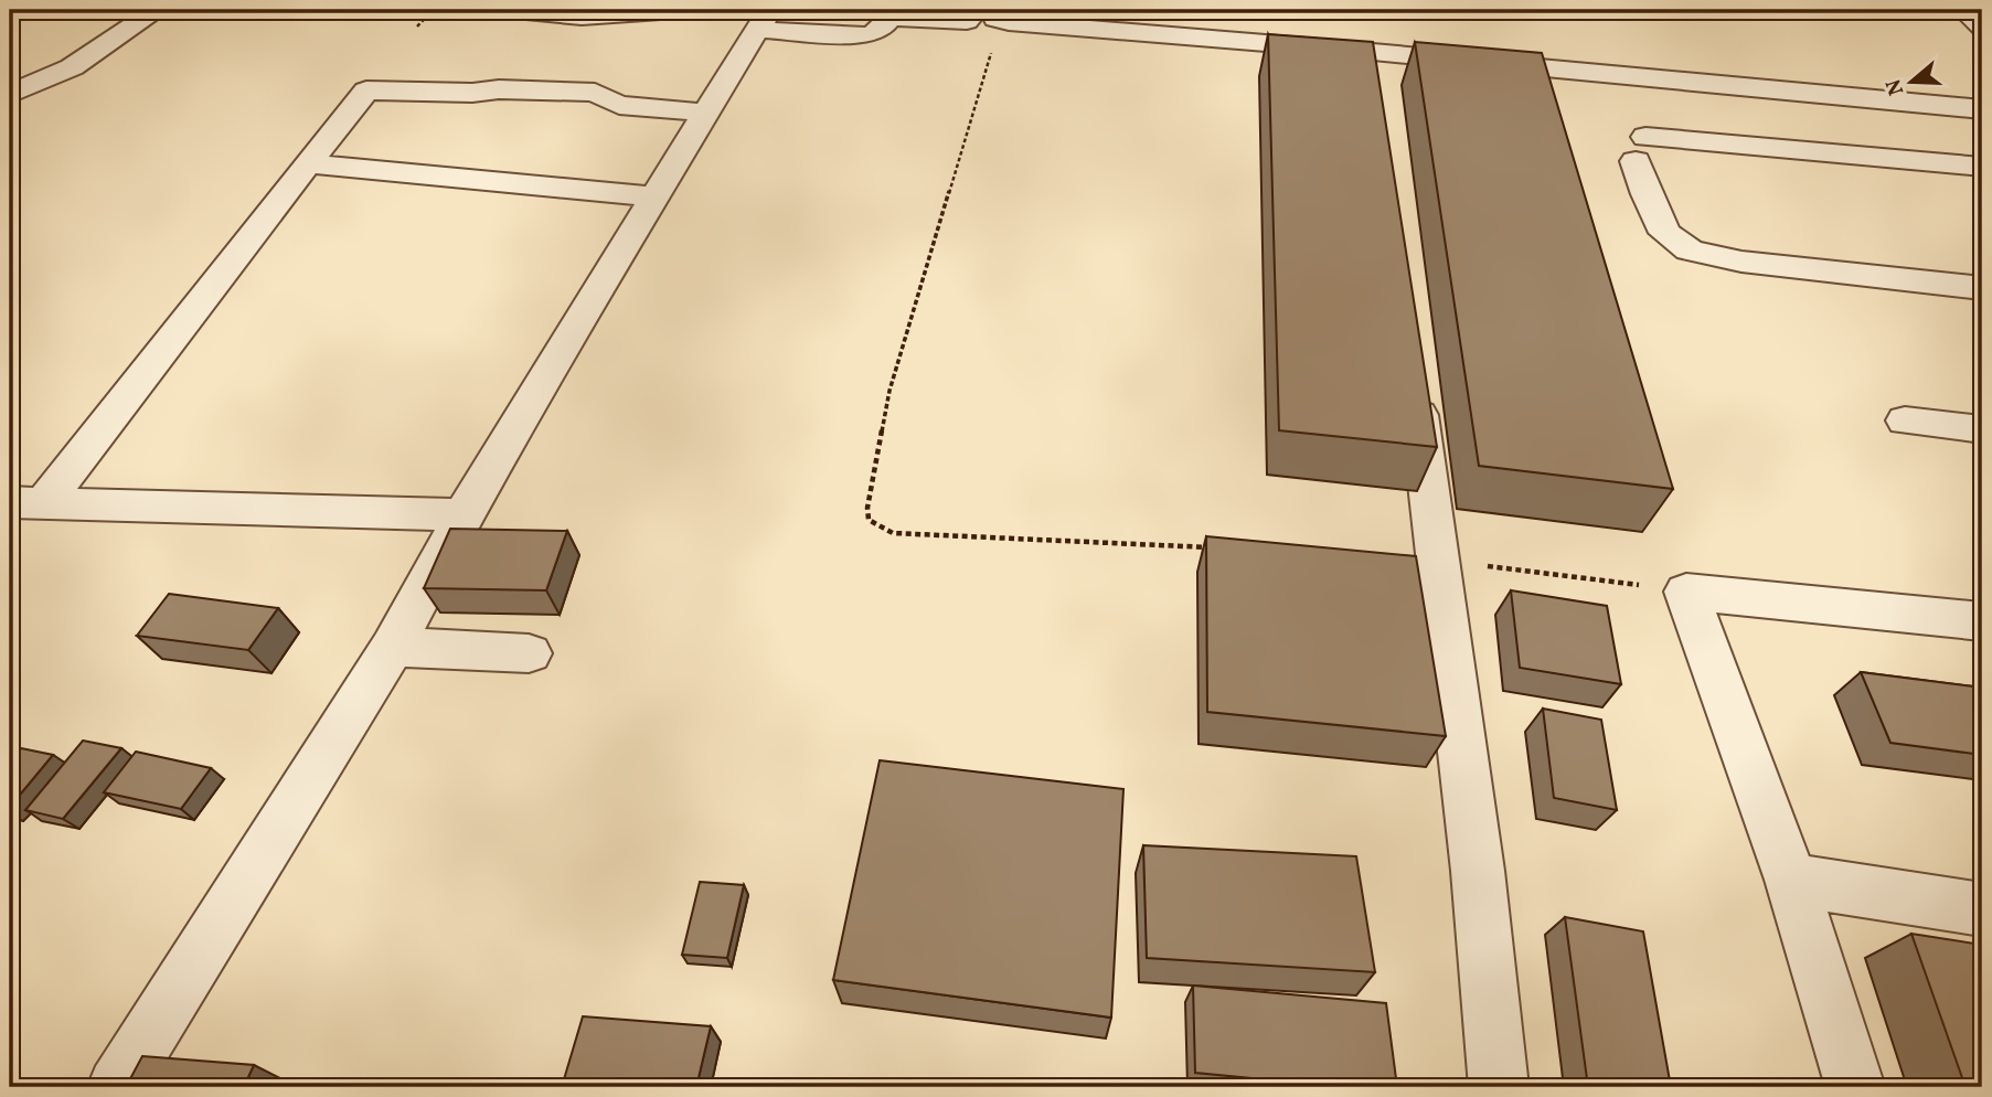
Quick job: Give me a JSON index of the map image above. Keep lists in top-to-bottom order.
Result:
{
  "north": "left"
}
